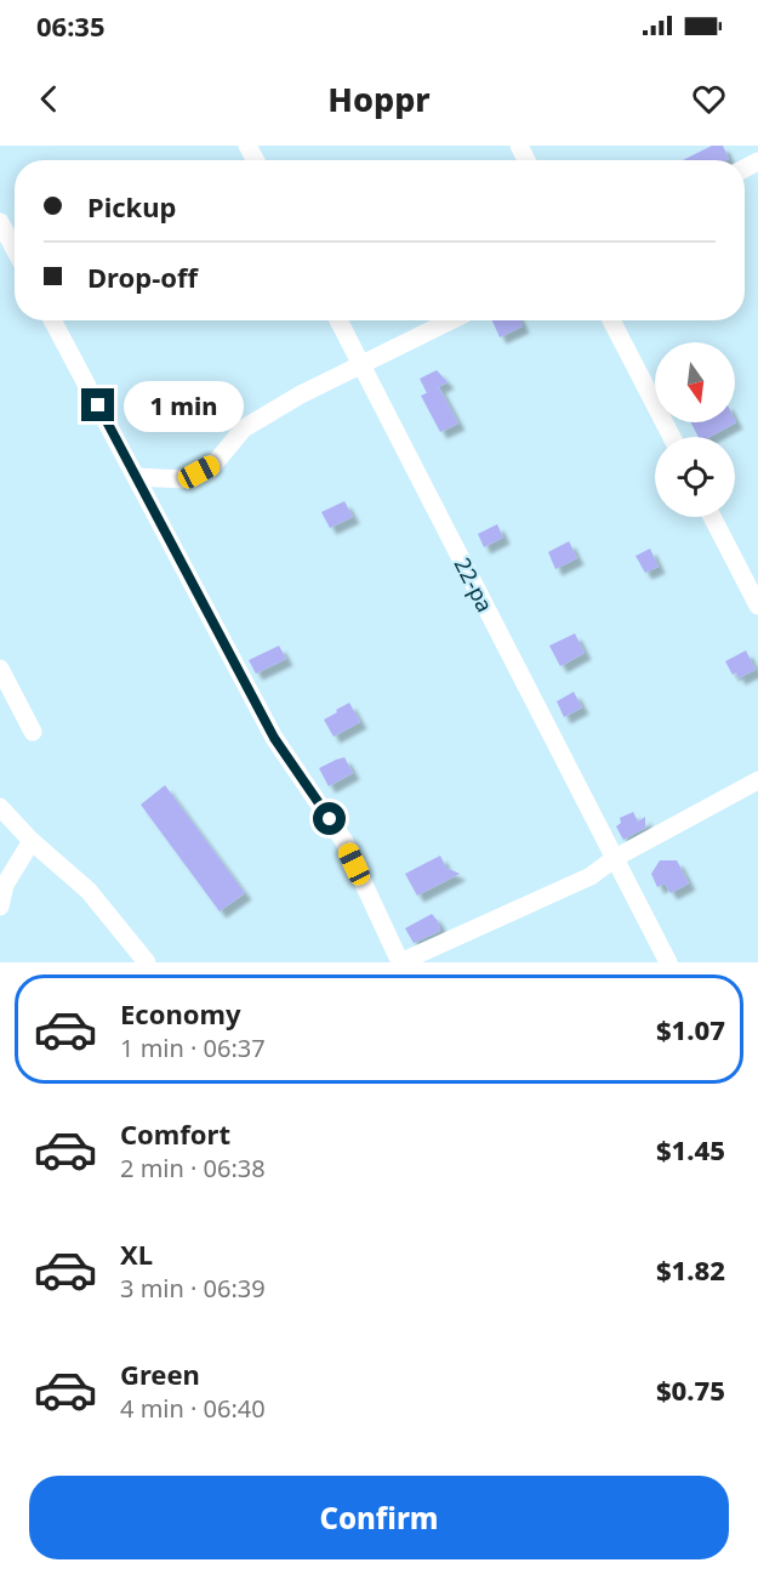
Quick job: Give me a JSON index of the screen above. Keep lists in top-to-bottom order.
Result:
{
  "streets": {
    "street": ["22-ра"]
  },
  "north": "bottom",
  "page": {
    "status": "06:35",
    "header": "Hoppr",
    "banner": ["Pickup", "Drop-off"],
    "bubble": "1 min",
    "list": [
      {
        "name": "Economy",
        "note": "1 min · 06:37",
        "value": "$1.07"
      },
      {
        "name": "Comfort",
        "note": "2 min · 06:38",
        "value": "$1.45"
      },
      {
        "name": "XL",
        "note": "3 min · 06:39",
        "value": "$1.82"
      },
      {
        "name": "Green",
        "note": "4 min · 06:40",
        "value": "$0.75"
      }
    ],
    "buttons": "Confirm"
  }
}
